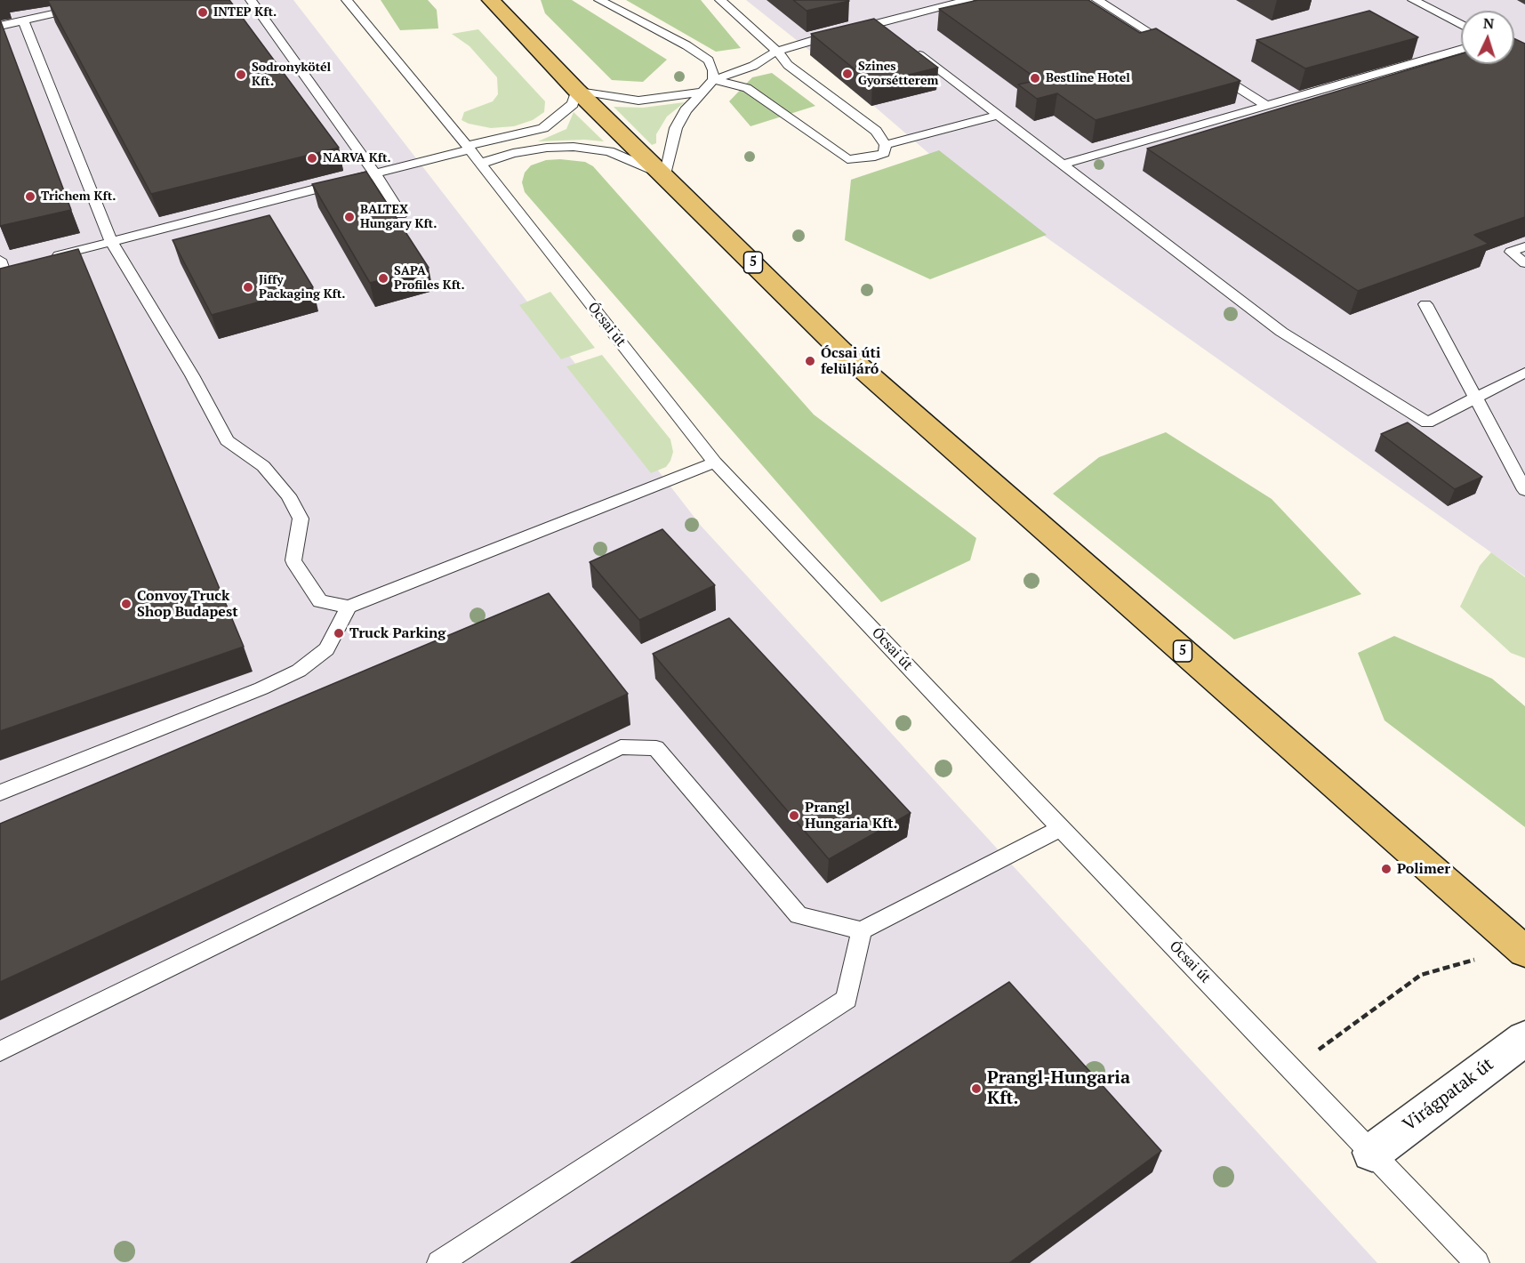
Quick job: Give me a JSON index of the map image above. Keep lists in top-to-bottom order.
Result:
{
  "streets": {
    "main road": ["5"],
    "street": ["Virágpatak út"],
    "lane": ["Ócsai út"]
  },
  "crossings": [
    ["Ócsai út", "Virágpatak út"]
  ],
  "places": [
    "INTEP Kft.",
    "Szines Gyorsétterem",
    "Sodronykötél Kft.",
    "Bestline Hotel",
    "NARVA Kft.",
    "Trichem Kft.",
    "BALTEX Hungary Kft.",
    "SAPA Profiles Kft.",
    "Jiffy Packaging Kft.",
    "Ócsai úti felüljáró",
    "Convoy Truck Shop Budapest",
    "Truck Parking",
    "Prangl Hungaria Kft.",
    "Polimer",
    "Prangl-Hungaria Kft."
  ],
  "north": "top"
}
